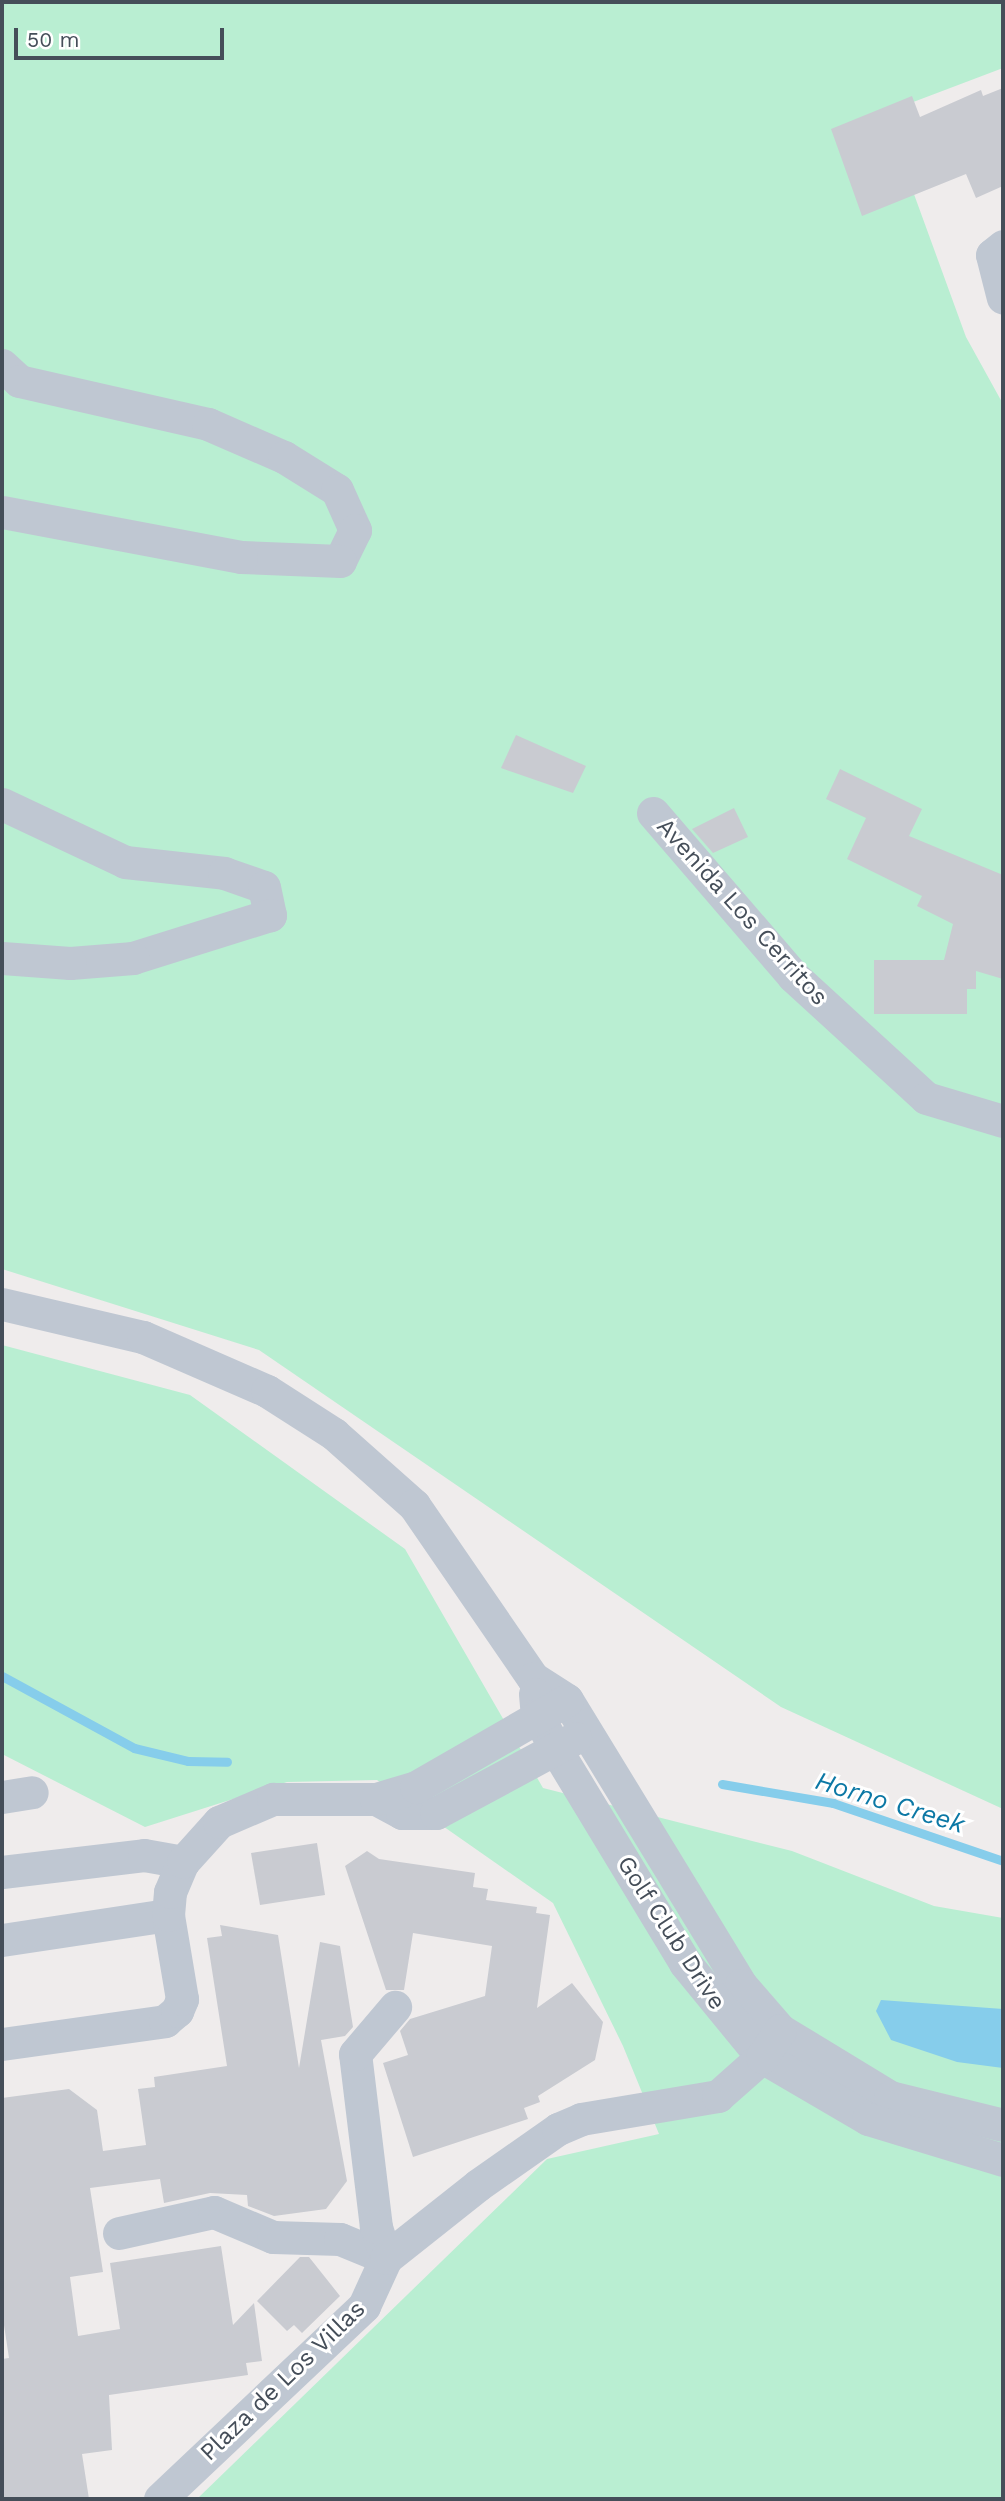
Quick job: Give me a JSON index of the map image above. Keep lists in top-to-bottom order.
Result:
{
  "streets": {
    "street": ["Avenida Los Cerritos", "Golf Club Drive", "Plaza de Los Villas"]
  },
  "crossings": [
    ["Golf Club Drive", "Plaza de Los Villas"]
  ],
  "water": ["Horno Creek"],
  "scale_bar": "50 m"
}
